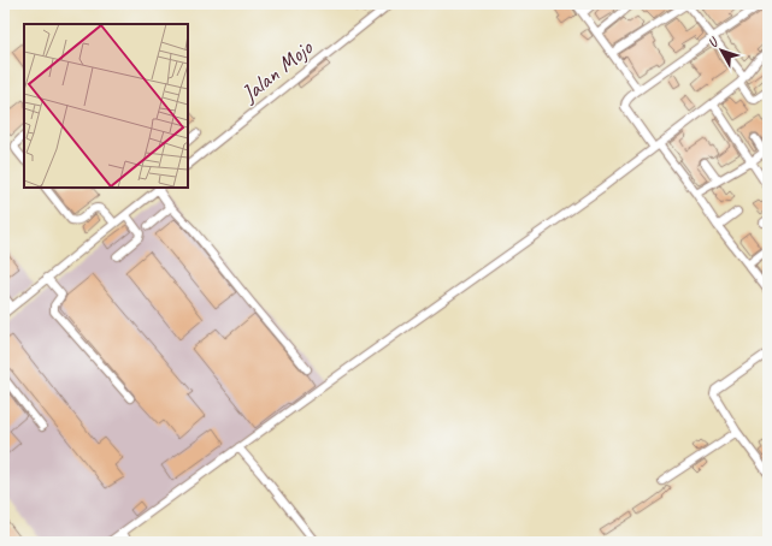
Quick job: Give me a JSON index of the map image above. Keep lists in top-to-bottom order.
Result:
{
  "streets": {
    "street": ["Jalan Mojo"]
  },
  "north": "top left"
}
